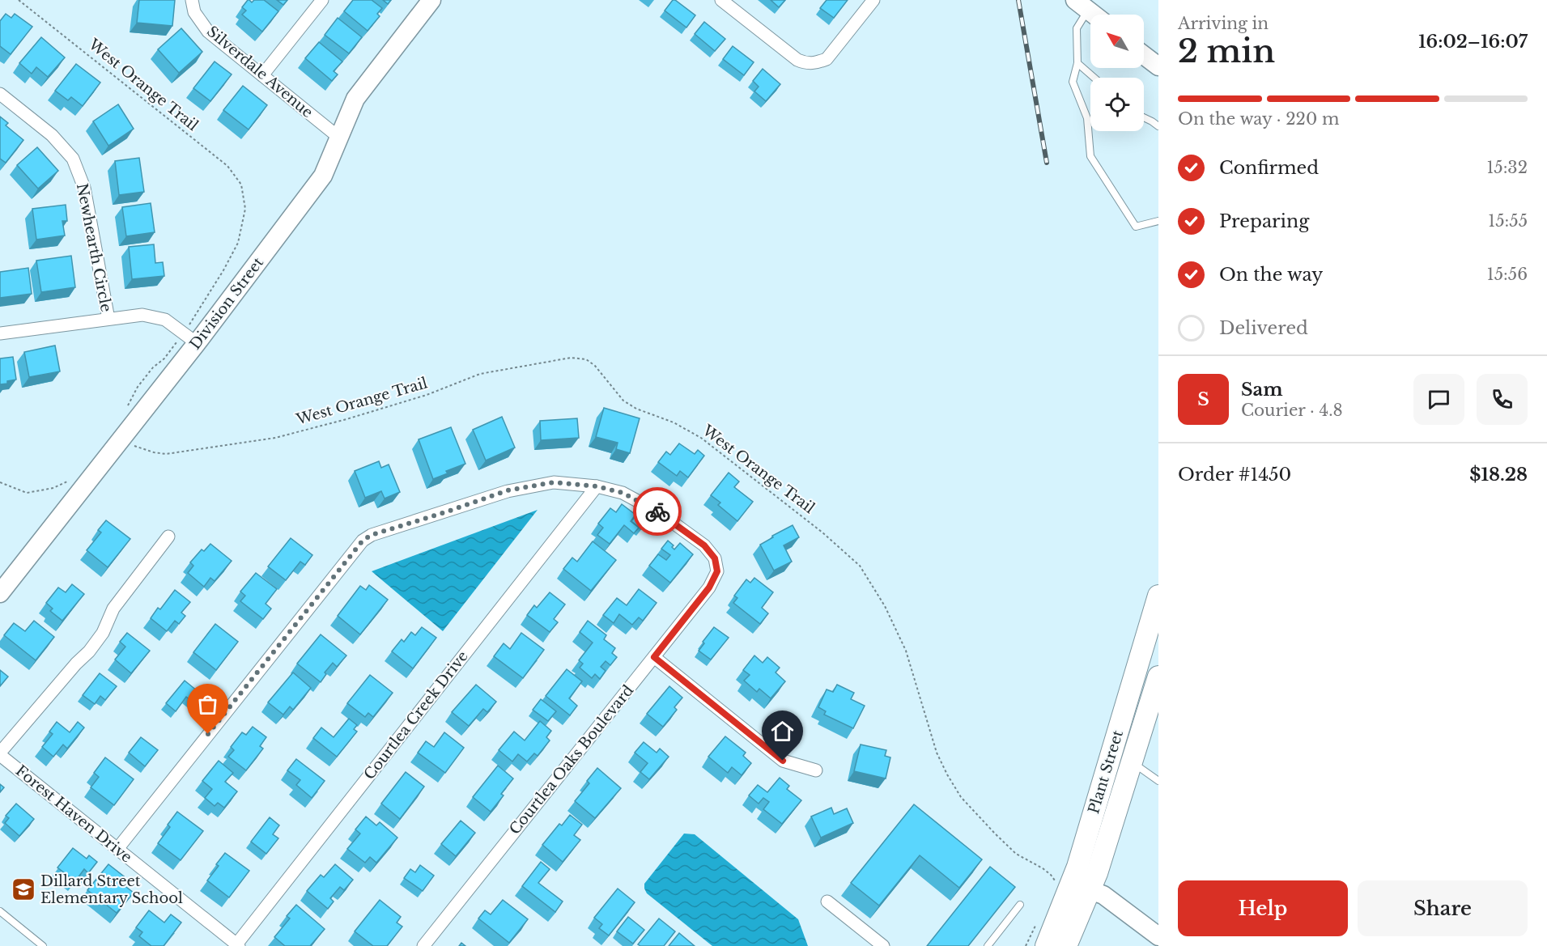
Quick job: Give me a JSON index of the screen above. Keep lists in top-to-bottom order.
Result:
{
  "streets": {
    "main road": ["Plant Street"],
    "street": [
      "Silverdale Avenue",
      "Newhearth Circle",
      "Division Street",
      "Courtlea Creek Drive",
      "Courtlea Oaks Boulevard",
      "Forest Haven Drive"
    ],
    "path": ["West Orange Trail"]
  },
  "crossings": [
    ["Silverdale Avenue", "Division Street"],
    ["West Orange Trail", "Plant Street"],
    ["Courtlea Creek Drive", "Courtlea Oaks Boulevard"],
    ["Courtlea Creek Drive", "Forest Haven Drive"]
  ],
  "places": {
    "school or university": ["Dillard Street Elementary School"]
  },
  "north": "top left",
  "page": {
    "heading": ["2 min", "Arriving in", "16:02–16:07"],
    "panel": [
      "Sam",
      "Courier · 4.8",
      "Order #1450",
      "$18.28"
    ],
    "bar": "On the way · 220 m",
    "list": [
      ["Confirmed", "15:32"],
      ["Preparing", "15:55"],
      ["On the way", "15:56"],
      "Delivered"
    ],
    "round": "S",
    "buttons": ["Help", "Share"]
  }
}
